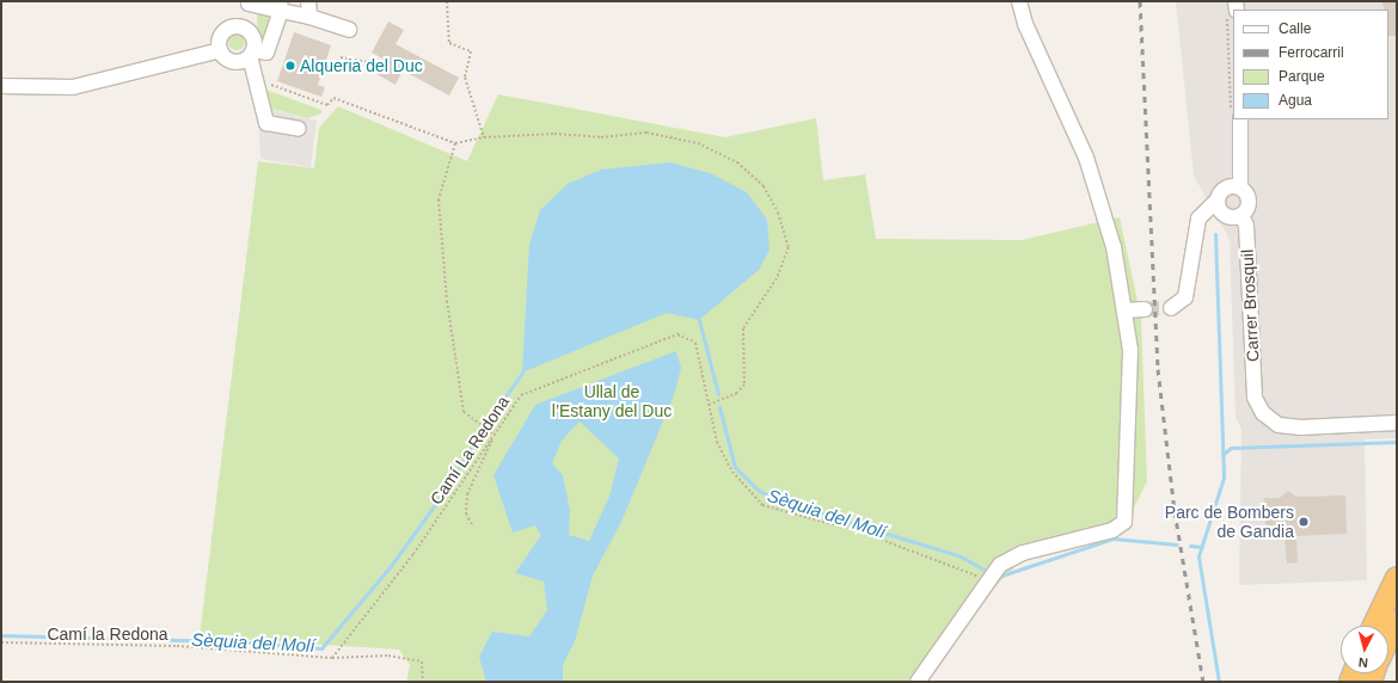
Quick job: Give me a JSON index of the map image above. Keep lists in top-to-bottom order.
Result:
{
  "streets": {
    "street": ["Carrer Brosquil"],
    "path": ["Camí La Redona", "Camí la Redona"]
  },
  "crossings": [
    ["Camí La Redona", "Camí la Redona"]
  ],
  "water": ["Sèquia del Molí"],
  "parks": ["Ullal de l’Estany del Duc"],
  "places": ["Alqueria del Duc", "Parc de Bombers de Gandia"],
  "legend": [
    "Calle",
    "Ferrocarril",
    "Parque",
    "Agua"
  ],
  "north": "bottom"
}
